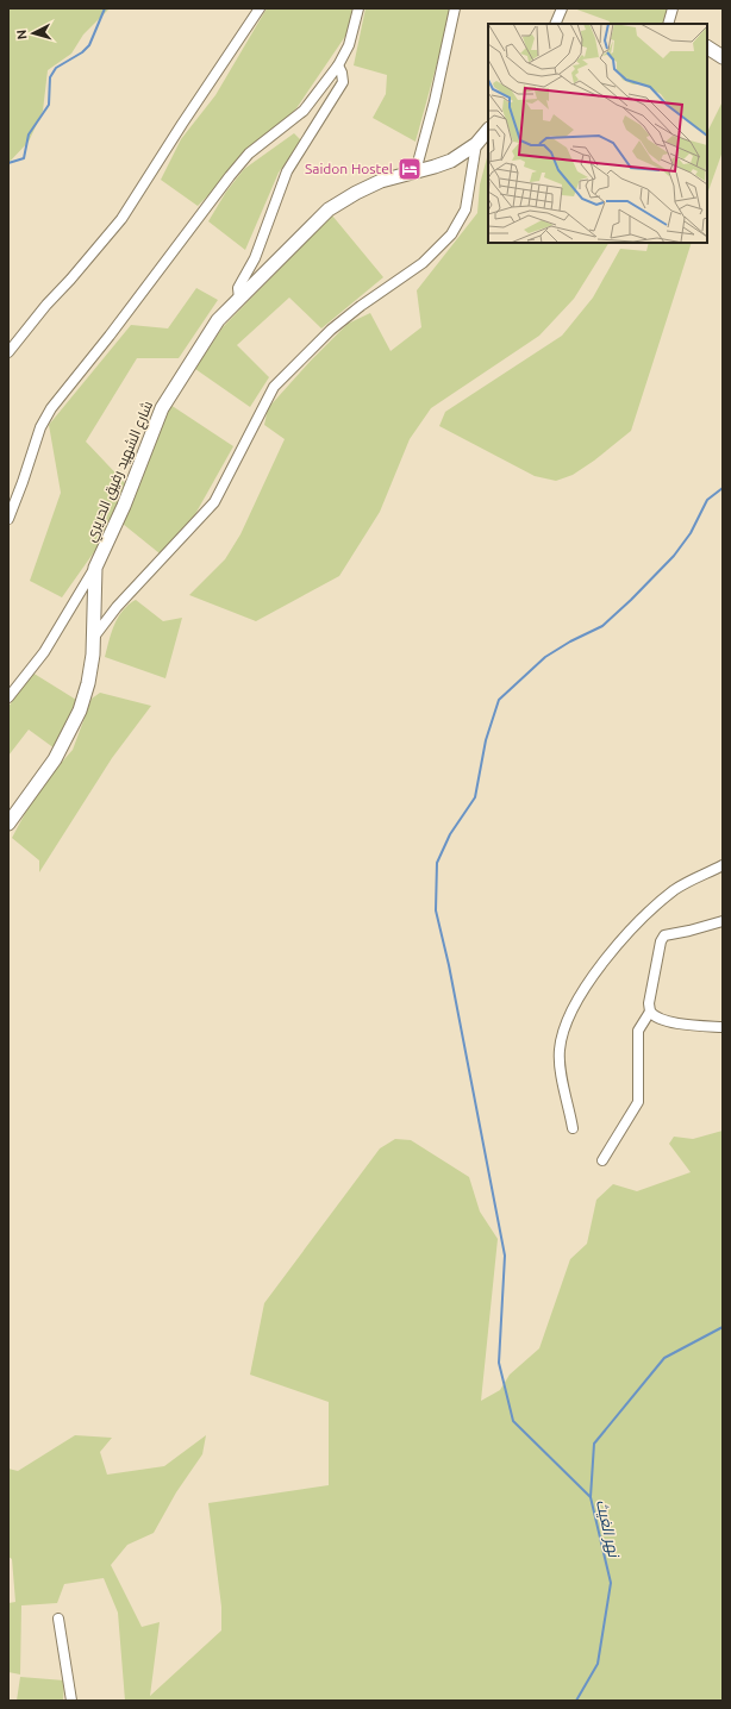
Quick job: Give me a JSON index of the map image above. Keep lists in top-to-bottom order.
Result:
{
  "streets": {
    "street": ["شارع الشهيد رفيق الحريري"]
  },
  "water": ["نهر الغيث"],
  "places": {
    "hotel": ["Saidon Hostel"]
  },
  "north": "left"
}
